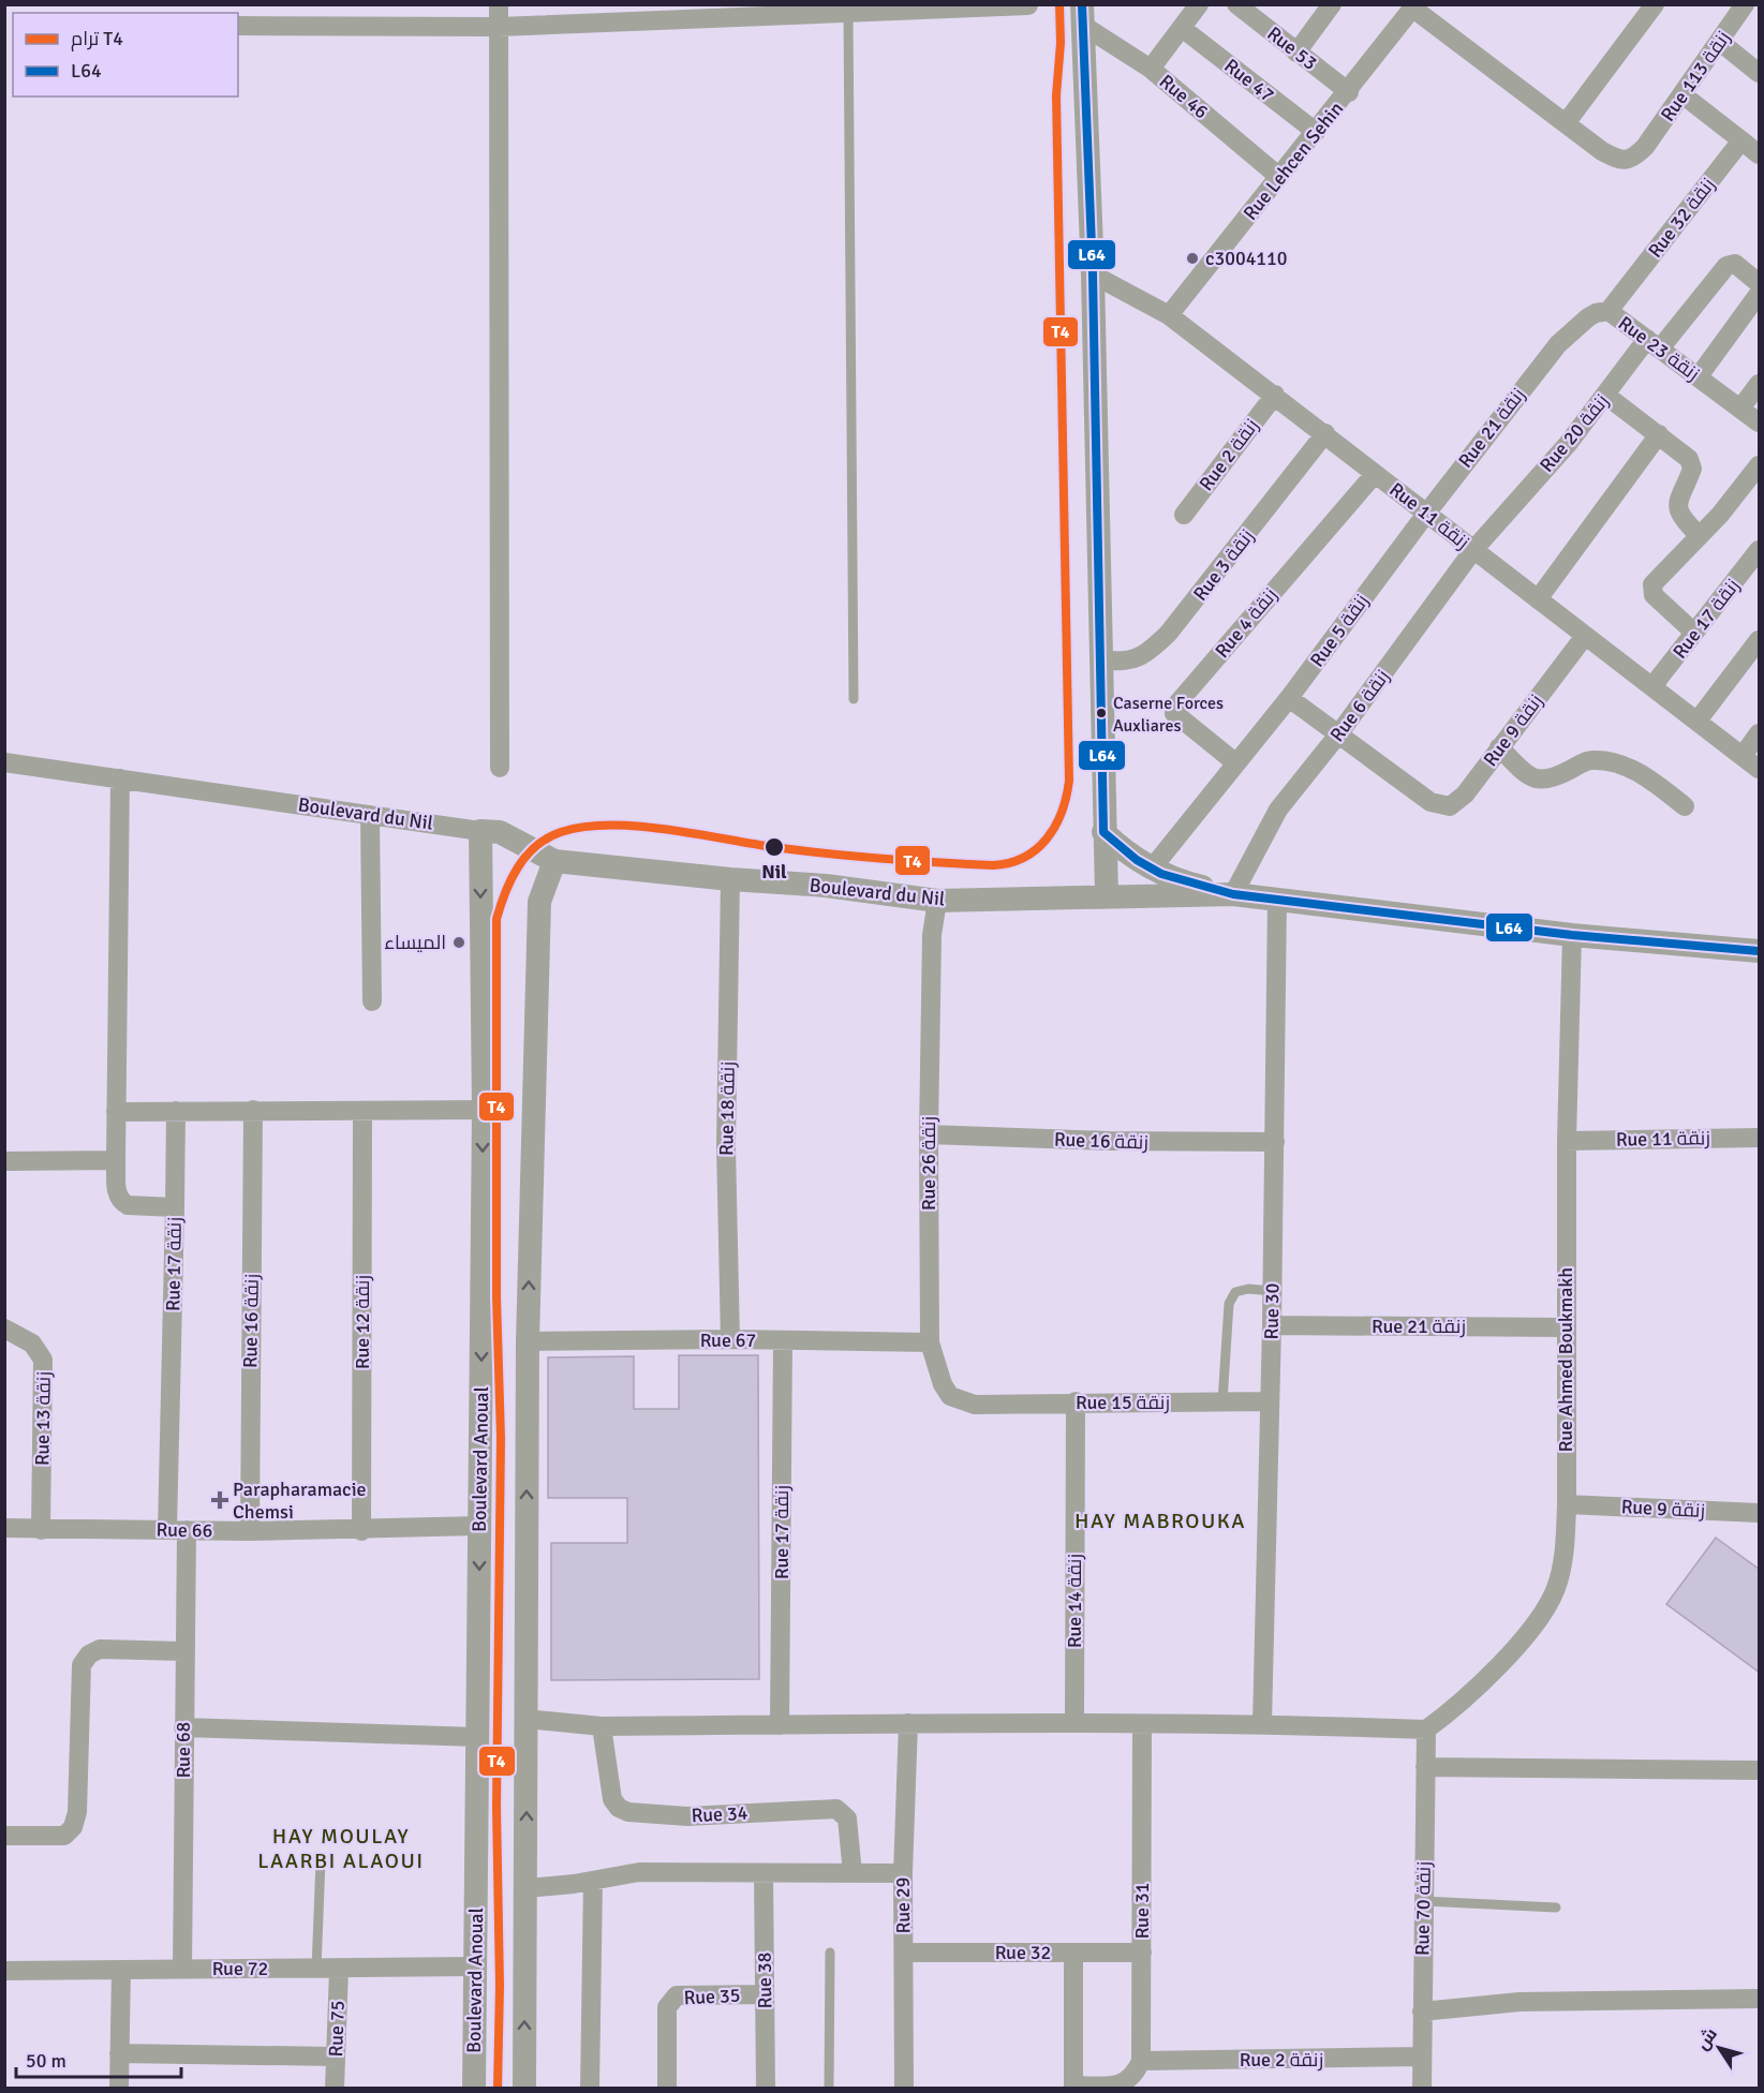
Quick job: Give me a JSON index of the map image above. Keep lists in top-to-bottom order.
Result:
{
  "streets": {
    "street": [
      "Rue 53",
      "Rue 113 زنقة",
      "Rue 47",
      "Rue 46",
      "Rue Lehcen Sehin",
      "Rue 32 زنقة",
      "Rue 23 زنقة",
      "Rue 21 زنقة",
      "Rue 20 زنقة",
      "Rue 2 زنقة",
      "Rue 11 زنقة",
      "Rue 3 زنقة",
      "Rue 17 زنقة",
      "Rue 4 زنقة",
      "Rue 5 زنقة",
      "Rue 6 زنقة",
      "Rue 9 زنقة",
      "Boulevard du Nil",
      "Rue 18 زنقة",
      "Rue 16 زنقة",
      "Rue 26 زنقة",
      "Rue 30",
      "Rue 12 زنقة",
      "Rue 67",
      "Rue Ahmed Boukmakh",
      "Rue 15 زنقة",
      "Rue 13 زنقة",
      "Boulevard Anoual",
      "Rue 66",
      "Rue 14 زنقة",
      "Rue 68",
      "Rue 34",
      "Rue 29",
      "Rue 70 زنقة",
      "Rue 31",
      "Rue 32",
      "Rue 72",
      "Rue 38",
      "Rue 35",
      "Rue 75"
    ]
  },
  "crossings": [
    ["Rue 53", "Rue Lehcen Sehin"],
    ["Rue 47", "Rue Lehcen Sehin"],
    ["Rue 46", "Rue Lehcen Sehin"],
    ["Rue Lehcen Sehin", "Rue 11 زنقة"],
    ["Rue 32 زنقة", "Rue 23 زنقة"],
    ["Rue 23 زنقة", "Rue 21 زنقة"],
    ["Rue 23 زنقة", "Rue 20 زنقة"],
    ["Rue 21 زنقة", "Rue 11 زنقة"],
    ["Rue 21 زنقة", "Rue 5 زنقة"],
    ["Rue 21 زنقة", "Rue 30"],
    ["Rue 21 زنقة", "Rue Ahmed Boukmakh"],
    ["Rue 20 زنقة", "Rue 6 زنقة"],
    ["Rue 2 زنقة", "Rue 11 زنقة"],
    ["Rue 2 زنقة", "Rue 70 زنقة"],
    ["Rue 2 زنقة", "Rue 31"],
    ["Rue 11 زنقة", "Rue 3 زنقة"],
    ["Rue 11 زنقة", "Rue 17 زنقة"],
    ["Rue 11 زنقة", "Rue 4 زنقة"],
    ["Rue 11 زنقة", "Rue 5 زنقة"],
    ["Rue 11 زنقة", "Rue 6 زنقة"],
    ["Rue 11 زنقة", "Rue 9 زنقة"],
    ["Rue 11 زنقة", "Rue Ahmed Boukmakh"],
    ["Rue 17 زنقة", "Rue 67"],
    ["Rue 17 زنقة", "Rue 66"],
    ["Rue 17 زنقة", "Rue 68"],
    ["Rue 4 زنقة", "Rue 5 زنقة"],
    ["Rue 6 زنقة", "Rue 9 زنقة"],
    ["Rue 6 زنقة", "Boulevard du Nil"],
    ["Rue 9 زنقة", "Rue Ahmed Boukmakh"],
    ["Boulevard du Nil", "Rue 18 زنقة"],
    ["Boulevard du Nil", "Rue 26 زنقة"],
    ["Boulevard du Nil", "Rue 30"],
    ["Boulevard du Nil", "Rue Ahmed Boukmakh"],
    ["Boulevard du Nil", "Boulevard Anoual"],
    ["Rue 18 زنقة", "Rue 67"],
    ["Rue 16 زنقة", "Rue 26 زنقة"],
    ["Rue 16 زنقة", "Rue 30"],
    ["Rue 16 زنقة", "Rue 66"],
    ["Rue 26 زنقة", "Rue 67"],
    ["Rue 26 زنقة", "Rue 15 زنقة"],
    ["Rue 30", "Rue 15 زنقة"],
    ["Rue 12 زنقة", "Rue 66"],
    ["Rue Ahmed Boukmakh", "Rue 70 زنقة"],
    ["Rue 15 زنقة", "Rue 14 زنقة"],
    ["Rue 13 زنقة", "Rue 66"],
    ["Boulevard Anoual", "Rue 66"],
    ["Boulevard Anoual", "Rue 72"],
    ["Rue 66", "Rue 68"],
    ["Rue 68", "Rue 72"],
    ["Rue 29", "Rue 32"],
    ["Rue 31", "Rue 32"],
    ["Rue 72", "Rue 75"],
    ["Rue 38", "Rue 35"]
  ],
  "districts": ["HAY MABROUKA", "HAY MOULAY LAARBI ALAOUI"],
  "places": {
    "other": [
      "c3004110",
      "Caserne Forces Auxliares",
      "Nil",
      "الميساء"
    ],
    "health": ["Parapharamacie Chemsi"]
  },
  "lines": ["tram line T4", "transit line L64"],
  "legend": ["ترام T4", "L64"],
  "scale_bar": "50 m",
  "north": "top left"
}
